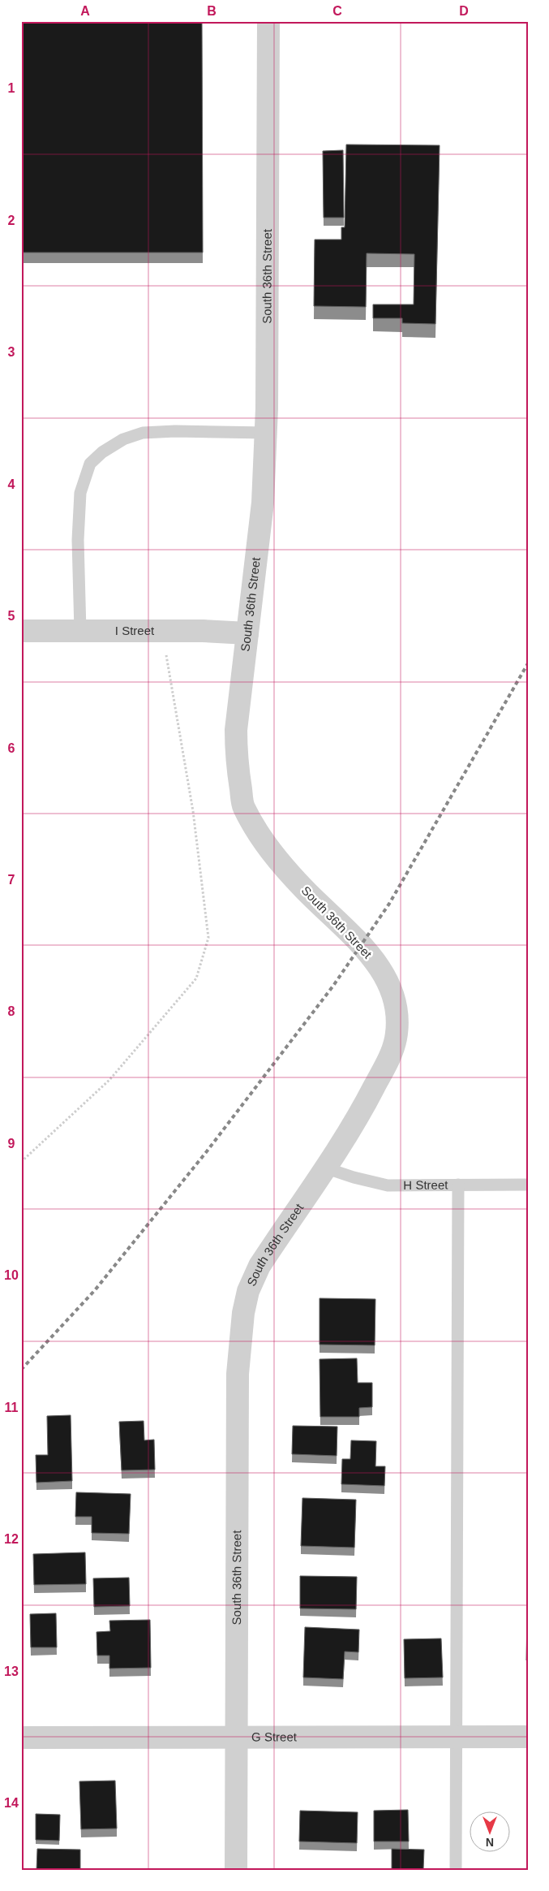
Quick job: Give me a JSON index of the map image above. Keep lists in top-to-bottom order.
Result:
{
  "streets": {
    "street": ["South 36th Street", "I Street", "G Street"],
    "lane": ["H Street"]
  },
  "crossings": [
    ["South 36th Street", "I Street"],
    ["South 36th Street", "H Street"],
    ["South 36th Street", "G Street"]
  ],
  "north": "bottom",
  "grid": {
    "columns": [
      "A",
      "B",
      "C",
      "D"
    ],
    "rows": [
      "1",
      "2",
      "3",
      "4",
      "5",
      "6",
      "7",
      "8",
      "9",
      "10",
      "11",
      "12",
      "13",
      "14"
    ]
  }
}
